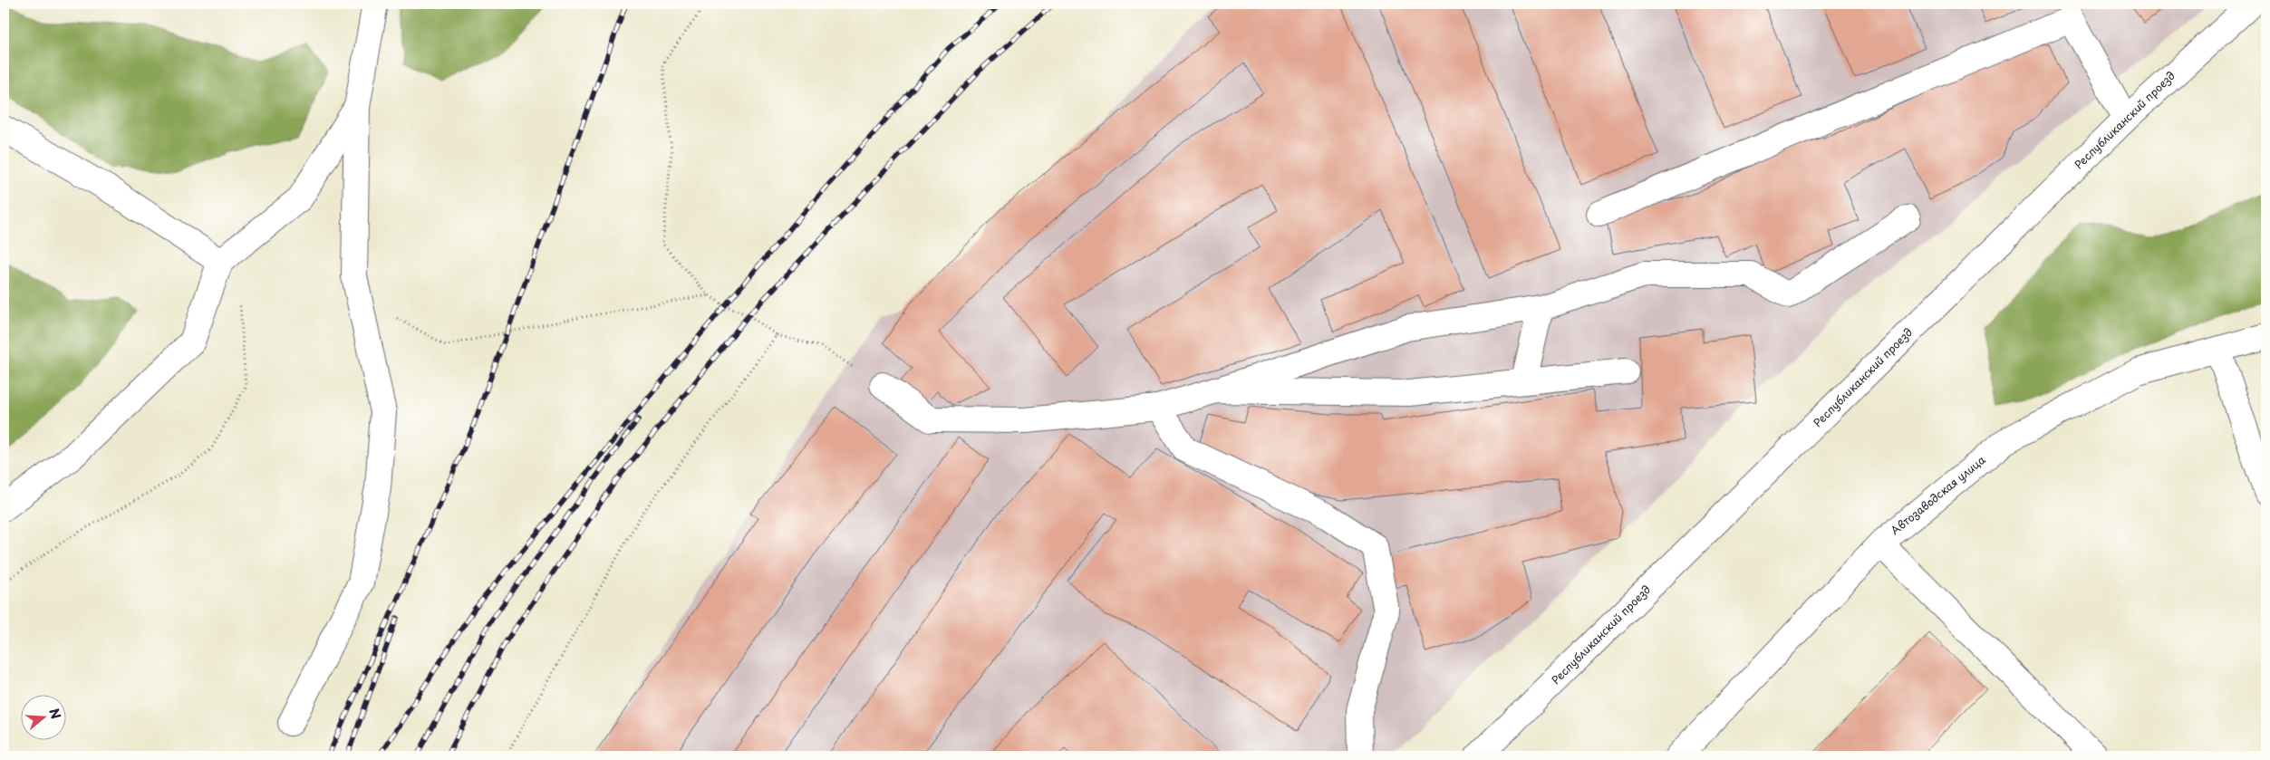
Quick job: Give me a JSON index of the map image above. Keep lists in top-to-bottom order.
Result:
{
  "streets": {
    "street": ["Республиканский проезд", "Автозаводская улица"]
  },
  "north": "right"
}
